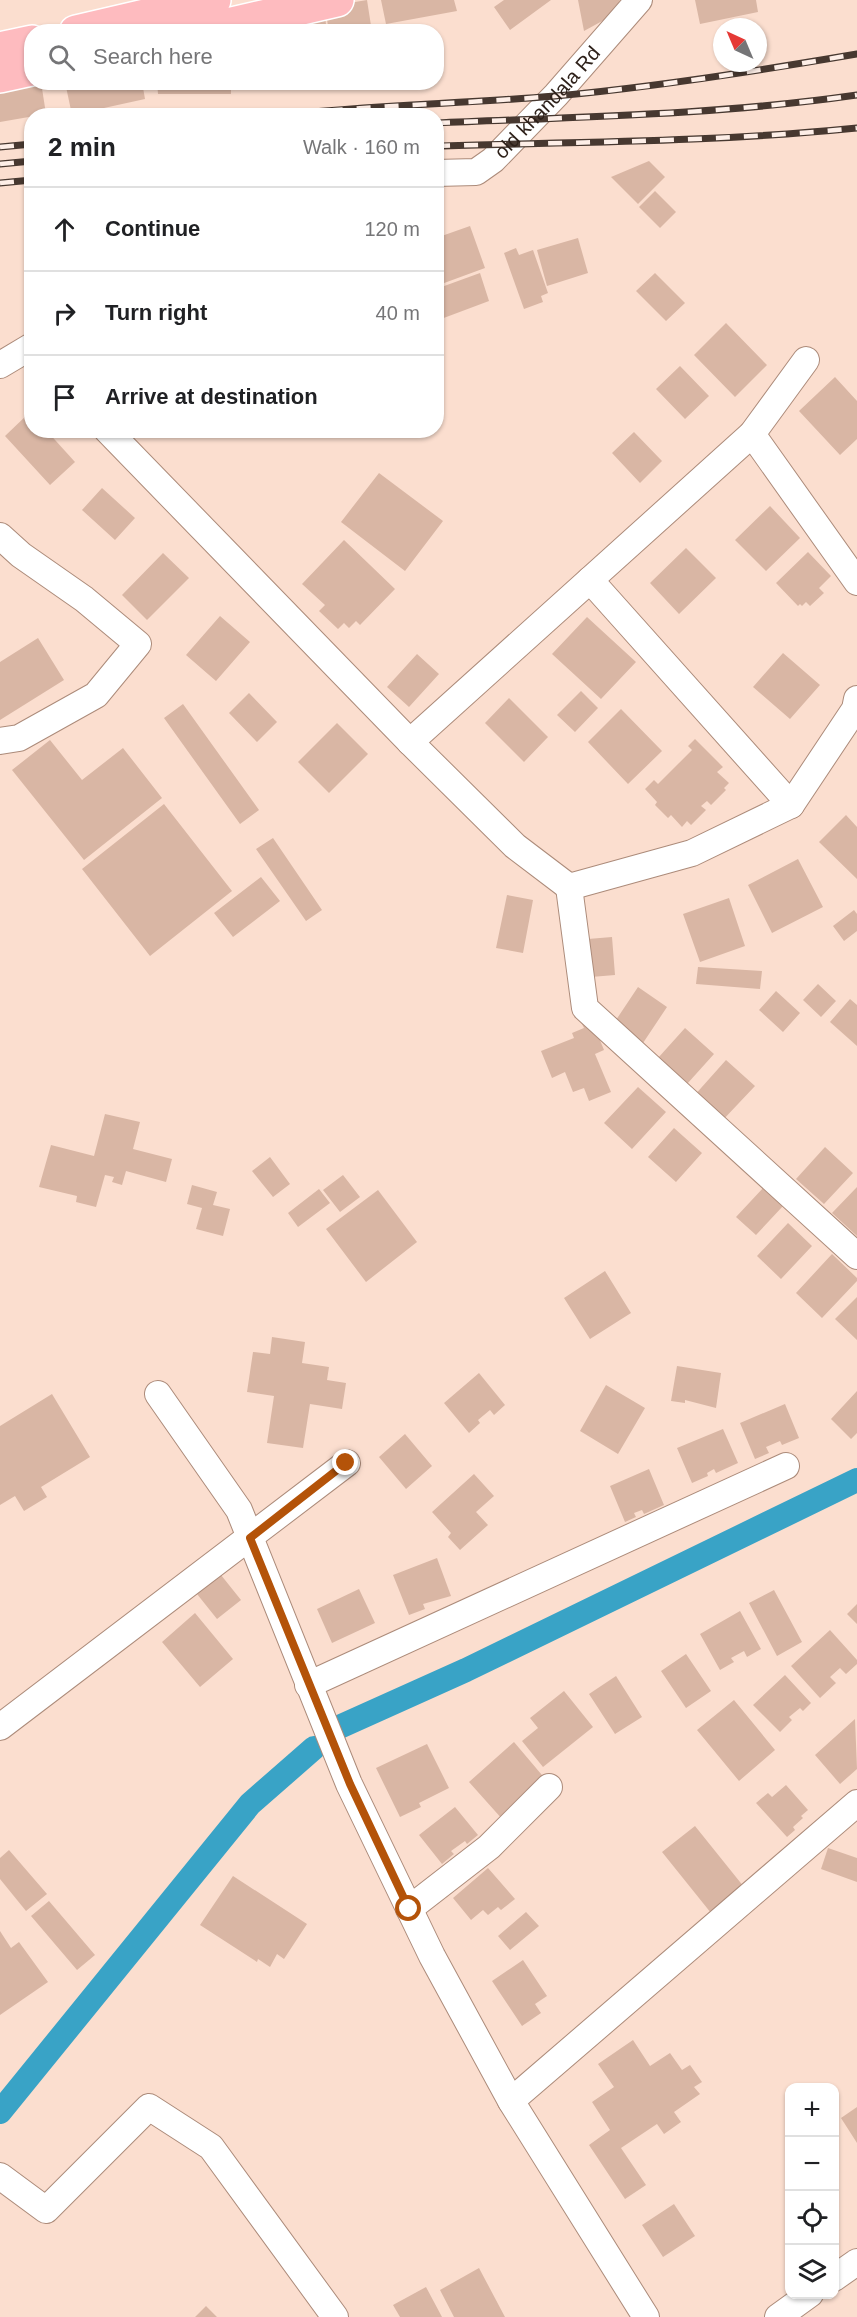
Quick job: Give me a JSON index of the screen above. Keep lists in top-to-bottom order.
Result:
{
  "streets": {
    "street": ["old khandala Rd"]
  },
  "north": "top left",
  "page": {
    "search": "Search here",
    "heading": ["2 min", "Walk · 160 m"],
    "list": [
      ["Continue", "120 m"],
      ["Turn right", "40 m"],
      "Arrive at destination"
    ],
    "map_buttons": ["+", "−"]
  }
}
